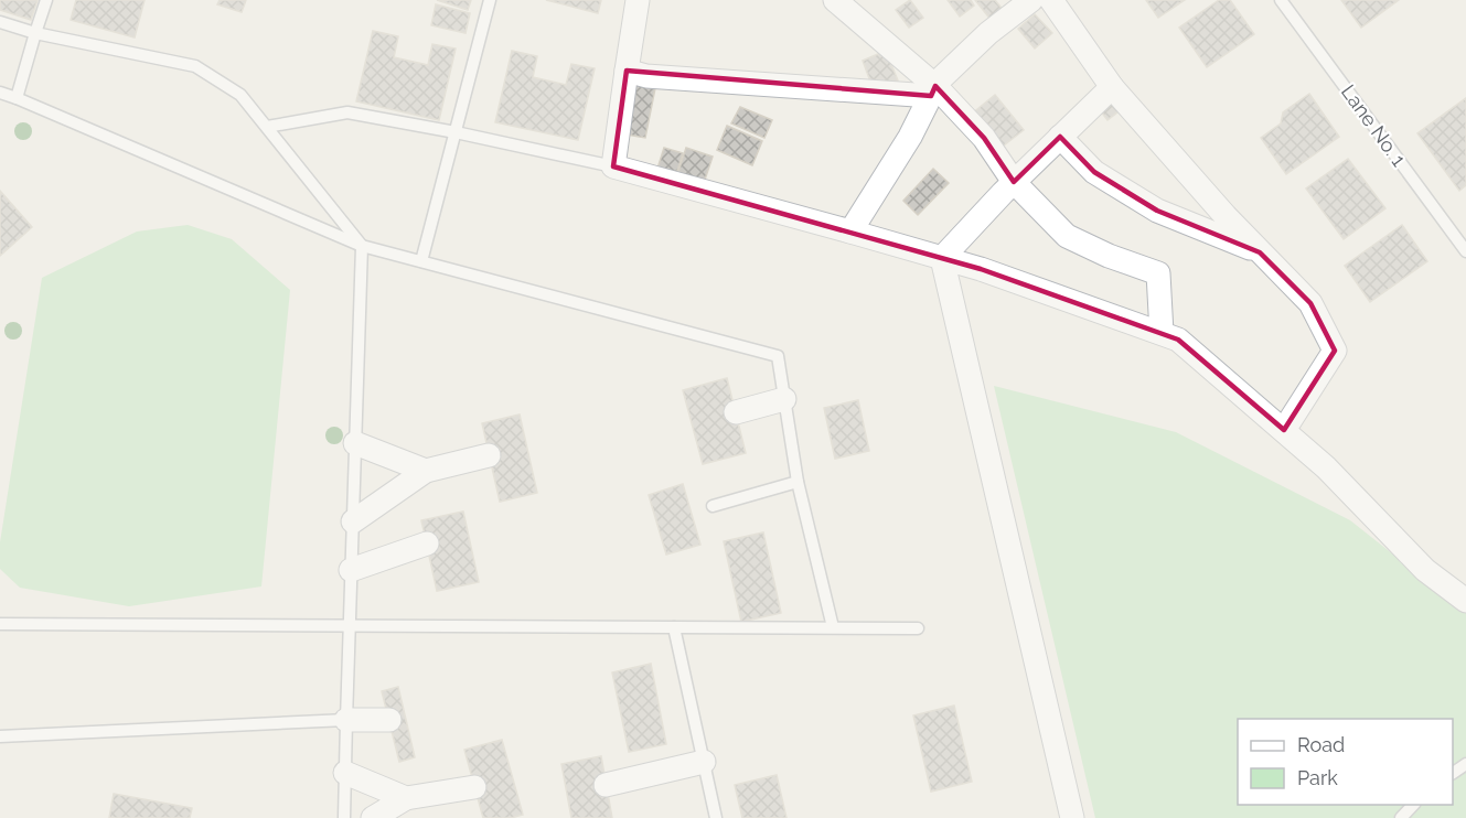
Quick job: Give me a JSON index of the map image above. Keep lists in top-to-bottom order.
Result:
{
  "streets": {
    "lane": ["Lane No. 1"]
  },
  "legend": ["Road", "Park"]
}
